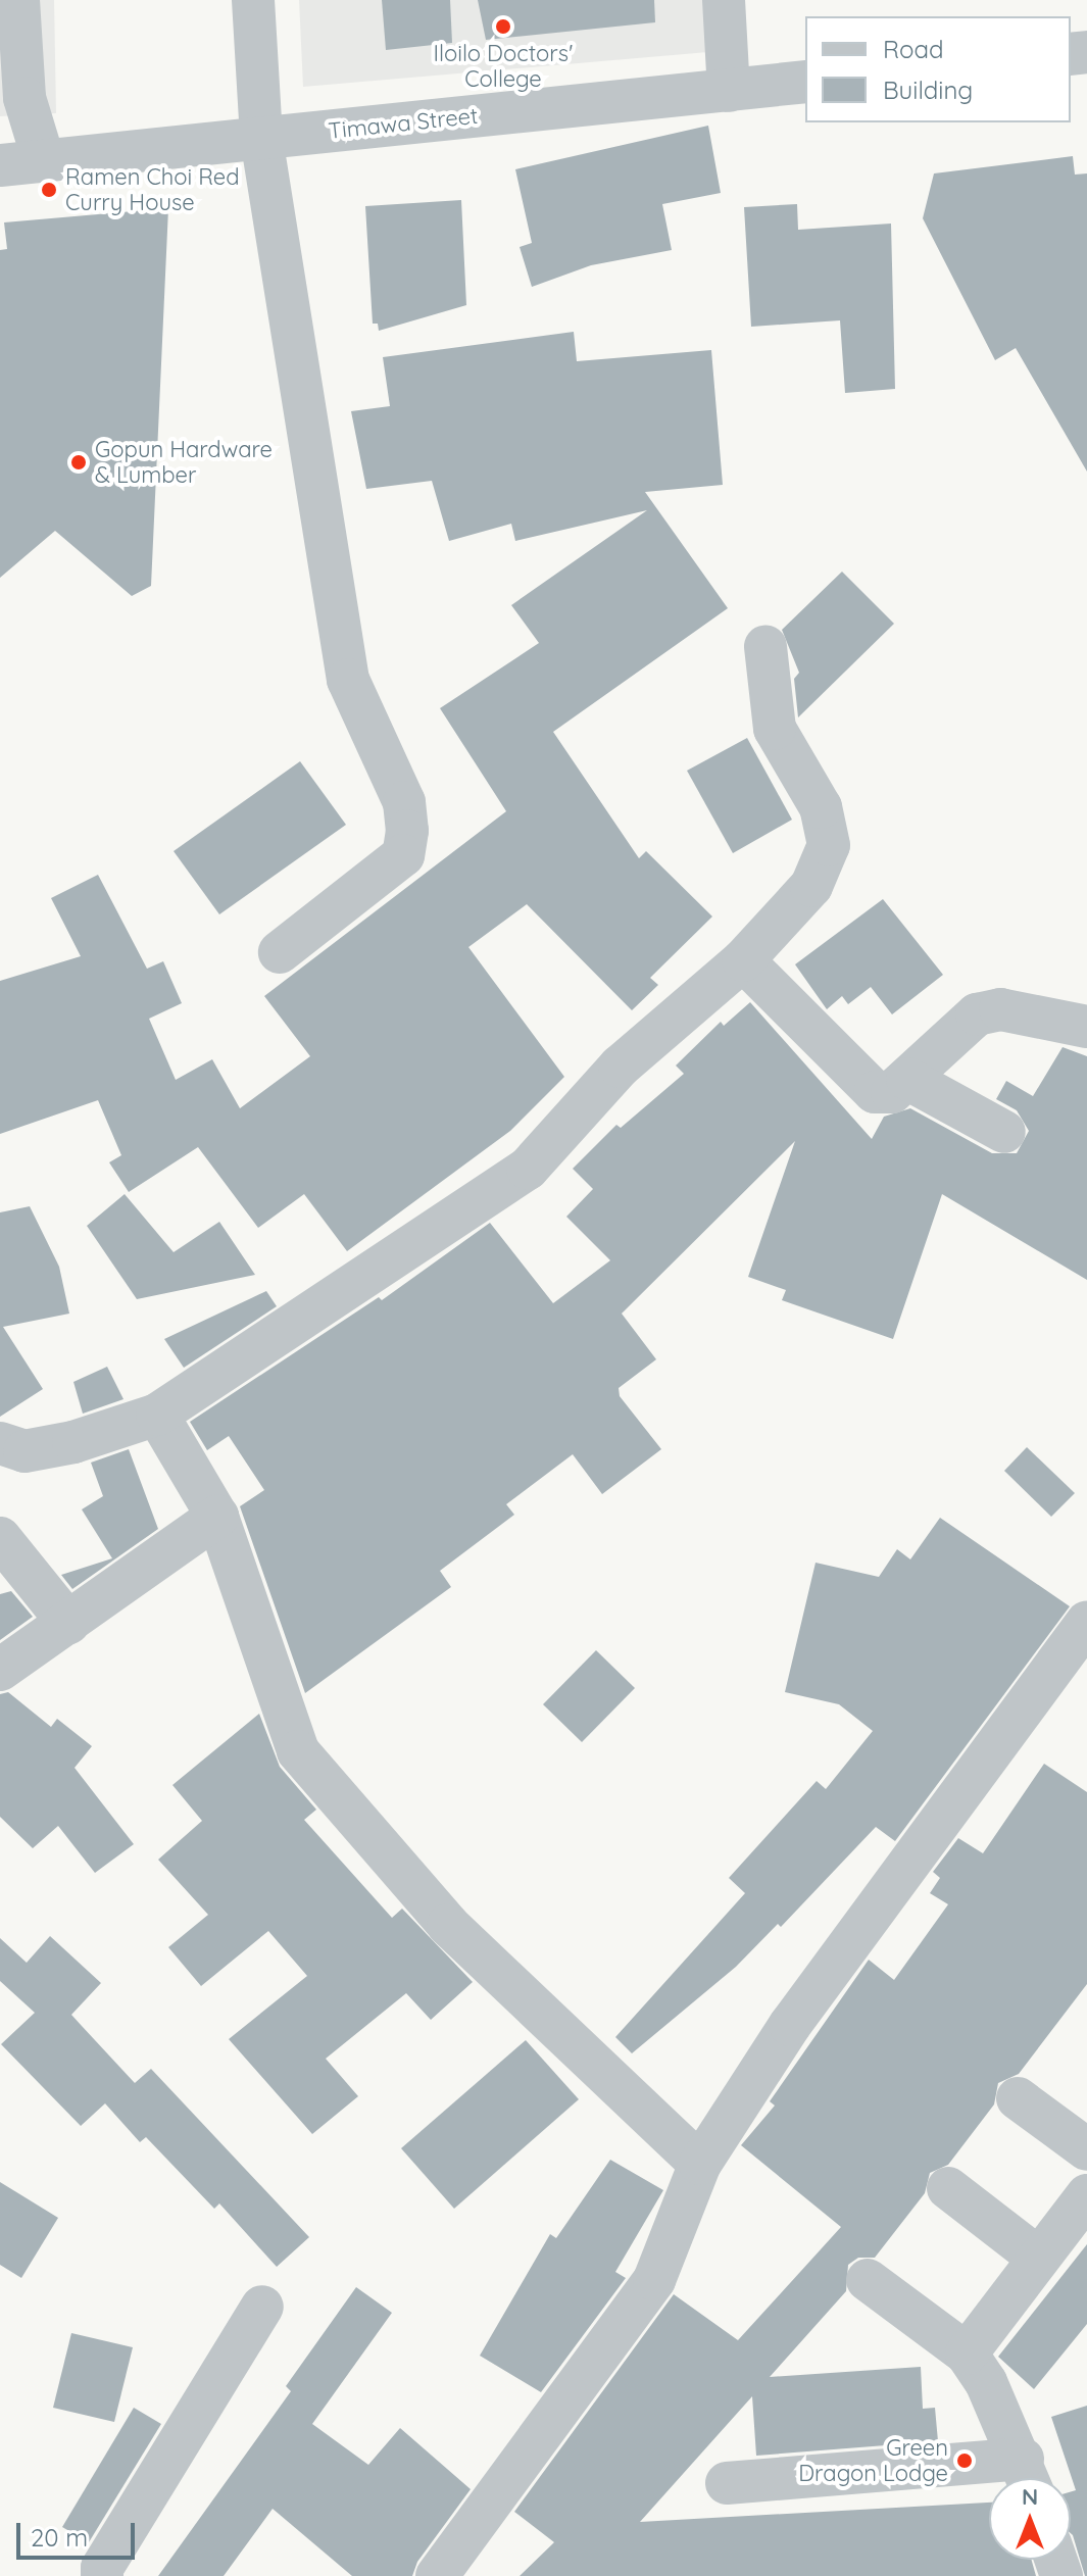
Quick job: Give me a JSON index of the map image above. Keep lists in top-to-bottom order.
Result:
{
  "streets": {
    "street": ["Timawa Street"]
  },
  "places": [
    "Iloilo Doctors' College",
    "Ramen Choi Red Curry House",
    "Gopun Hardware & Lumber",
    "Green Dragon Lodge"
  ],
  "legend": ["Road", "Building"],
  "scale_bar": "20 m",
  "north": "top"
}
